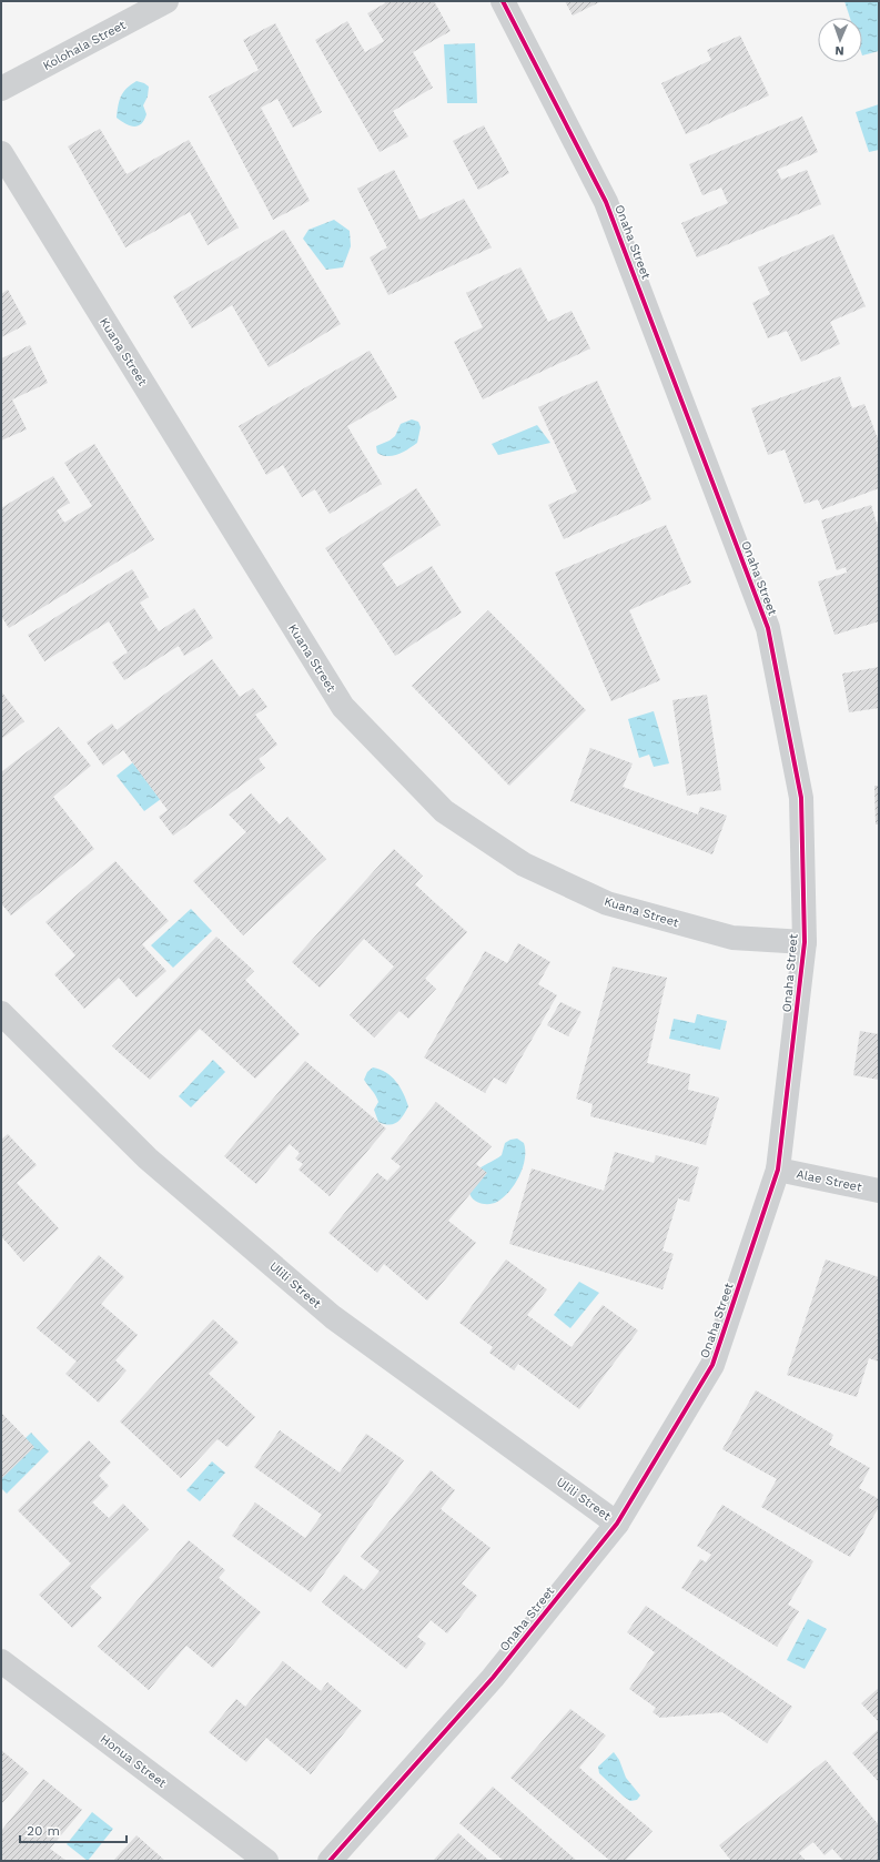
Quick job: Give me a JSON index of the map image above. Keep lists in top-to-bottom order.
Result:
{
  "streets": {
    "street": [
      "Kolohala Street",
      "Onaha Street",
      "Kuana Street",
      "Alae Street",
      "Ulili Street",
      "Honua Street"
    ]
  },
  "crossings": [
    ["Onaha Street", "Kuana Street"],
    ["Onaha Street", "Alae Street"],
    ["Onaha Street", "Ulili Street"]
  ],
  "scale_bar": "20 m",
  "north": "bottom"
}
